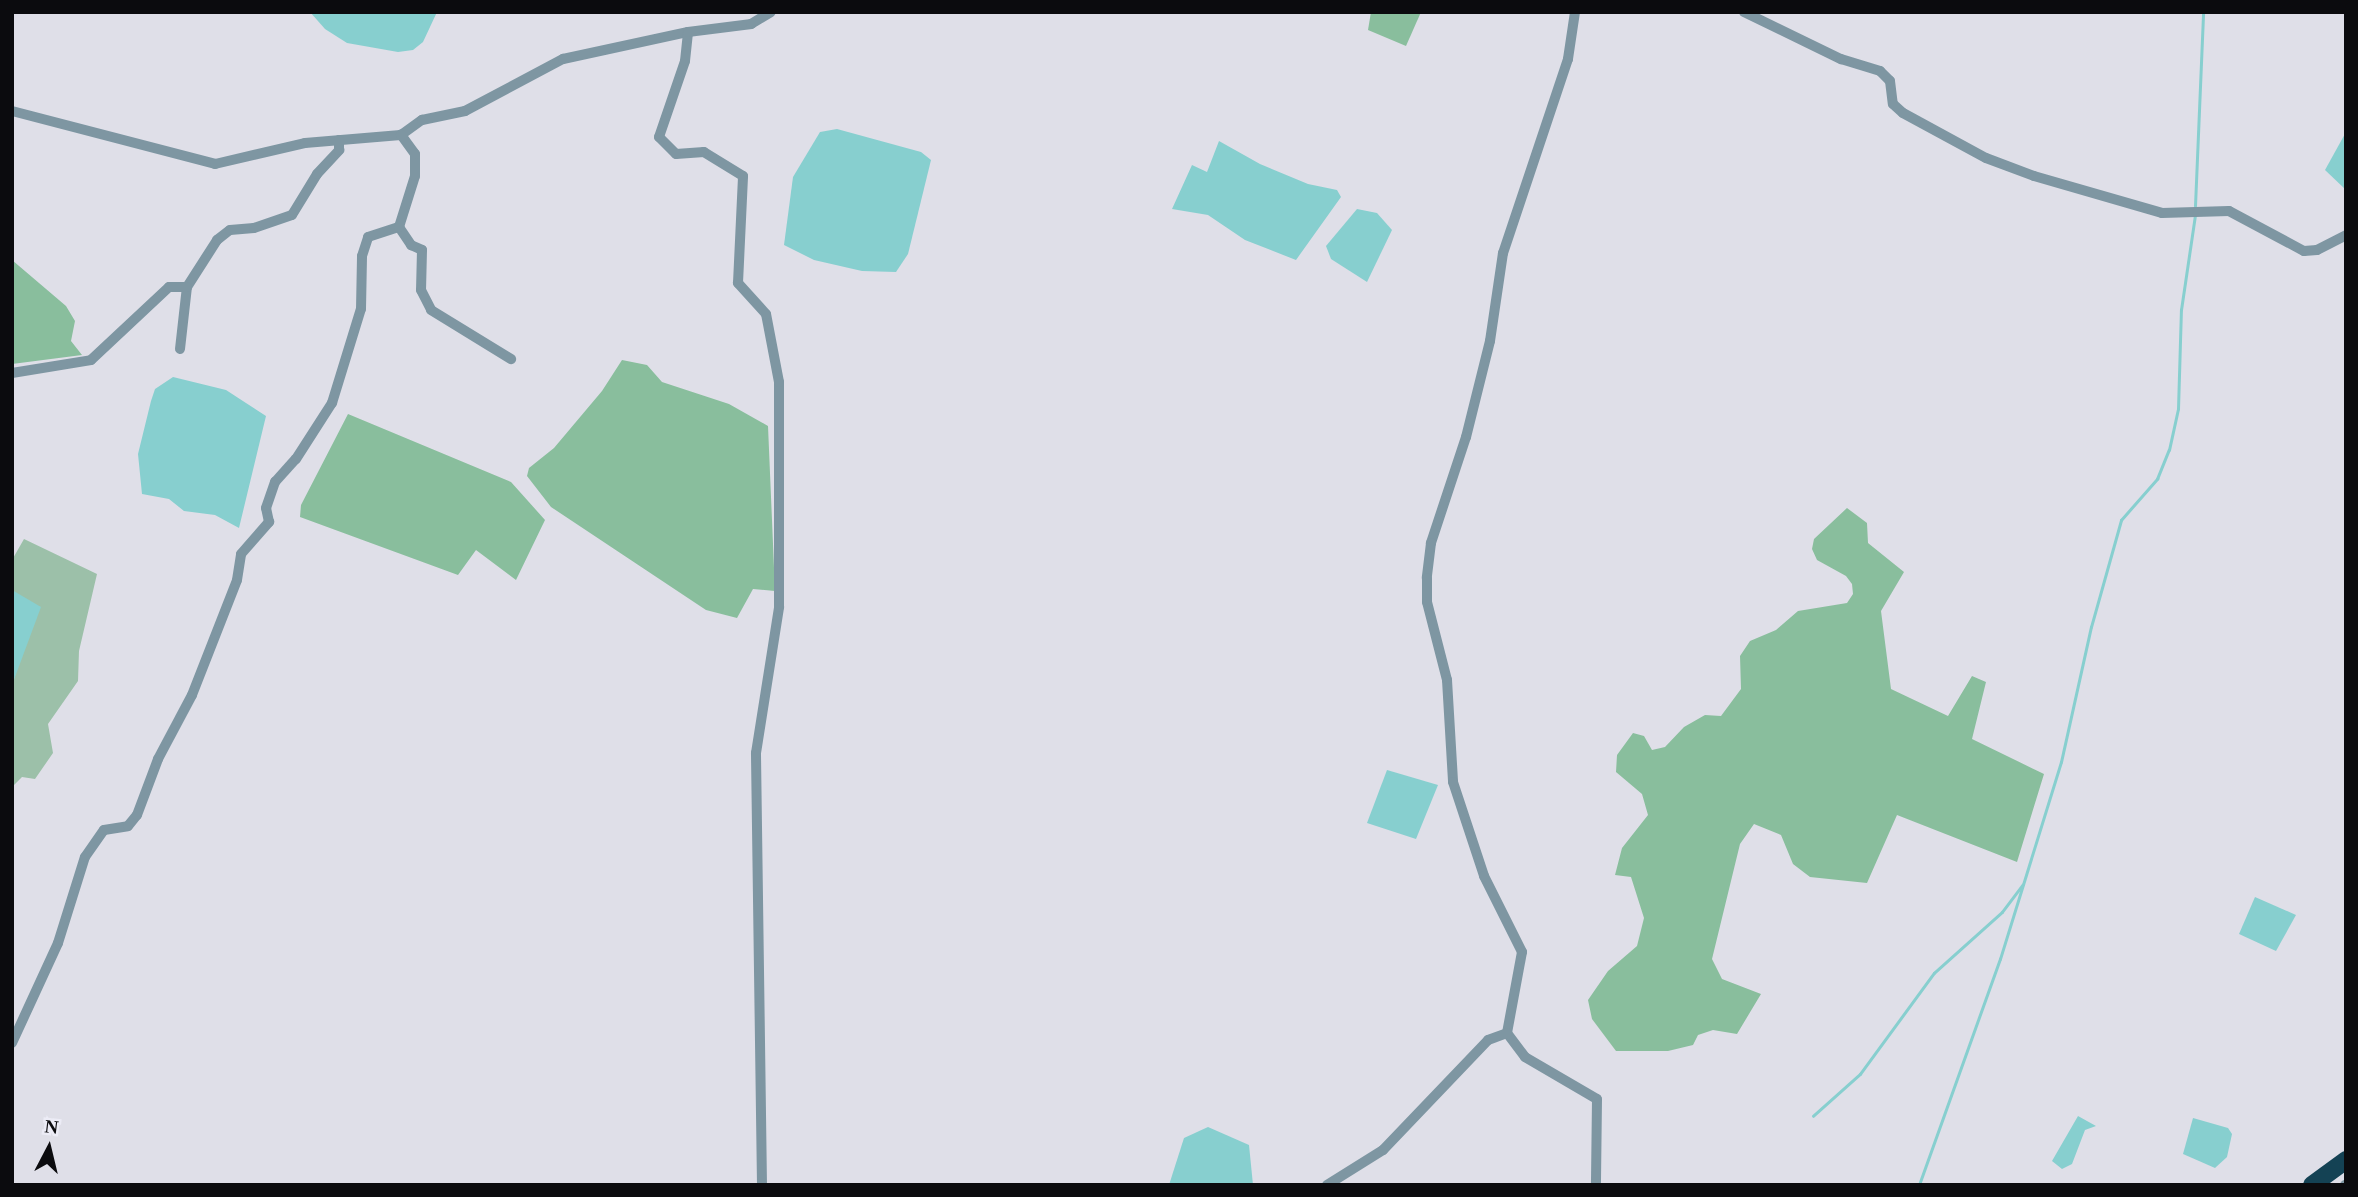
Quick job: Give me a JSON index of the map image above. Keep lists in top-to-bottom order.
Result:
{
  "north": "top"
}
